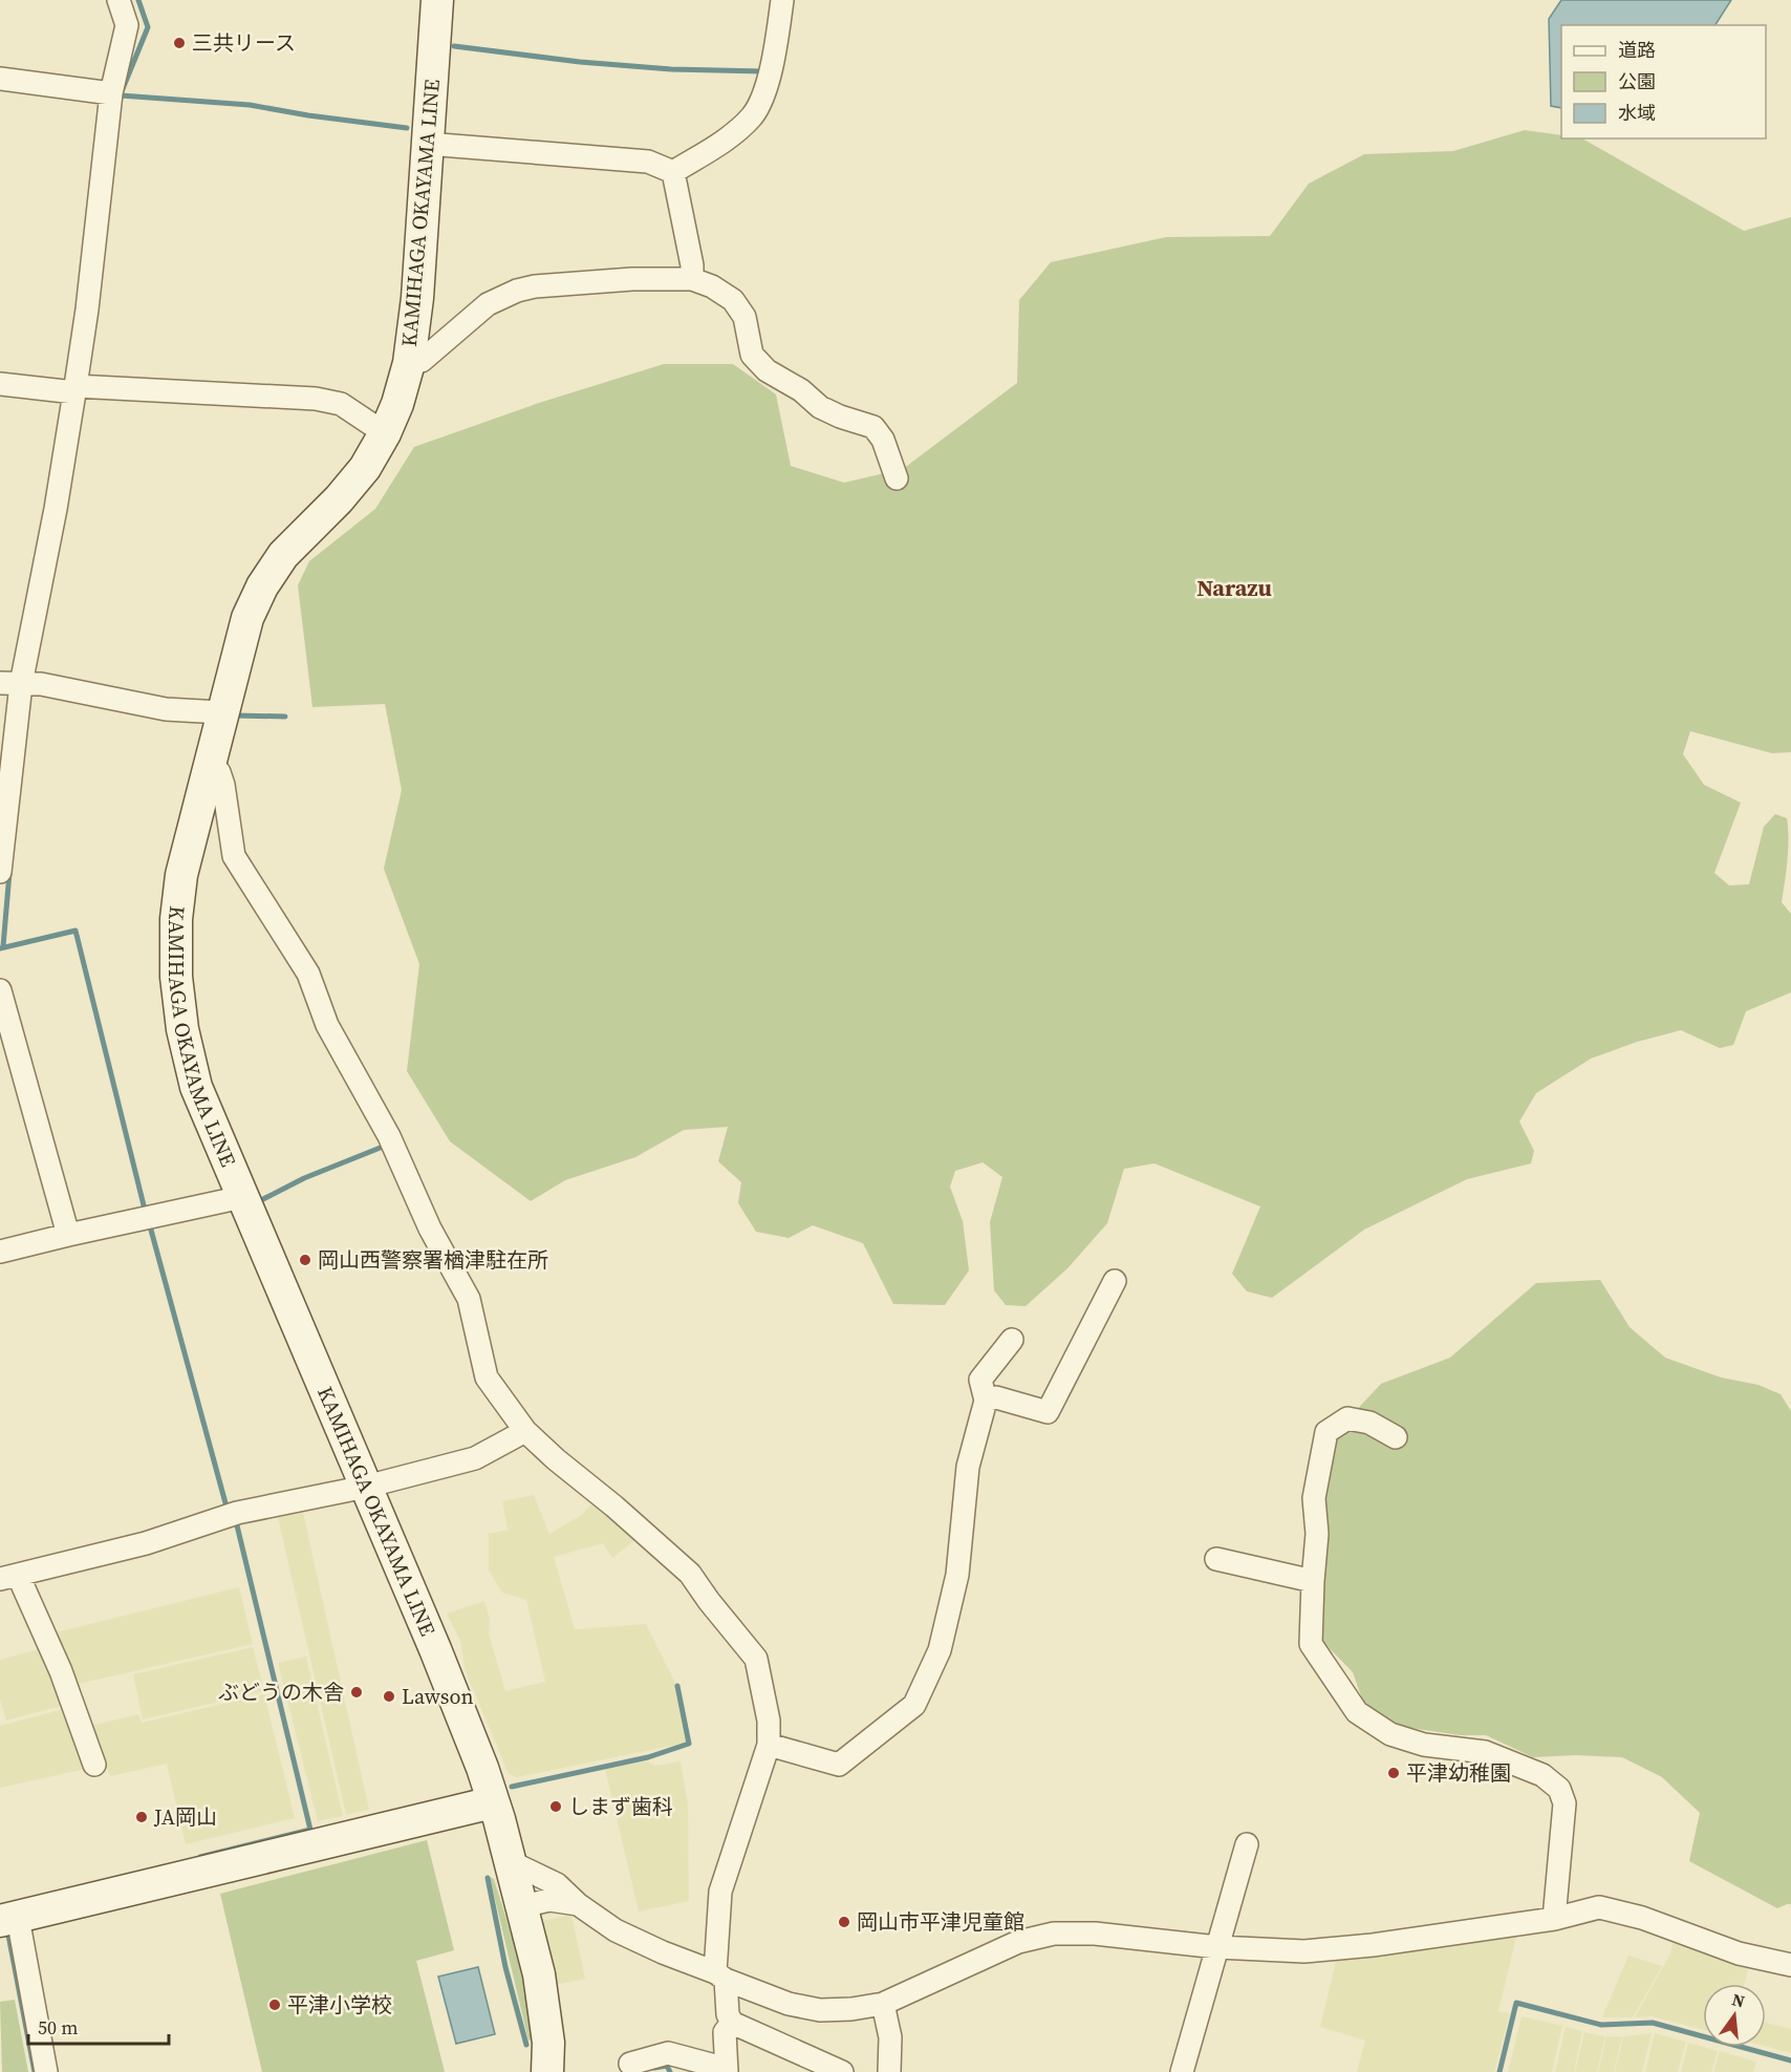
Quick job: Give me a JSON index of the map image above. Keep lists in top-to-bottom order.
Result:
{
  "streets": {
    "main road": ["KAMIHAGA OKAYAMA LINE"]
  },
  "districts": ["Narazu"],
  "places": [
    "三共リース",
    "岡山西警察署楢津駐在所",
    "ぶどうの木舎",
    "Lawson",
    "平津幼稚園",
    "しまず歯科",
    "JA岡山",
    "岡山市平津児童館",
    "平津小学校"
  ],
  "legend": ["道路", "公園", "水域"],
  "scale_bar": "50 m",
  "north": "top"
}
